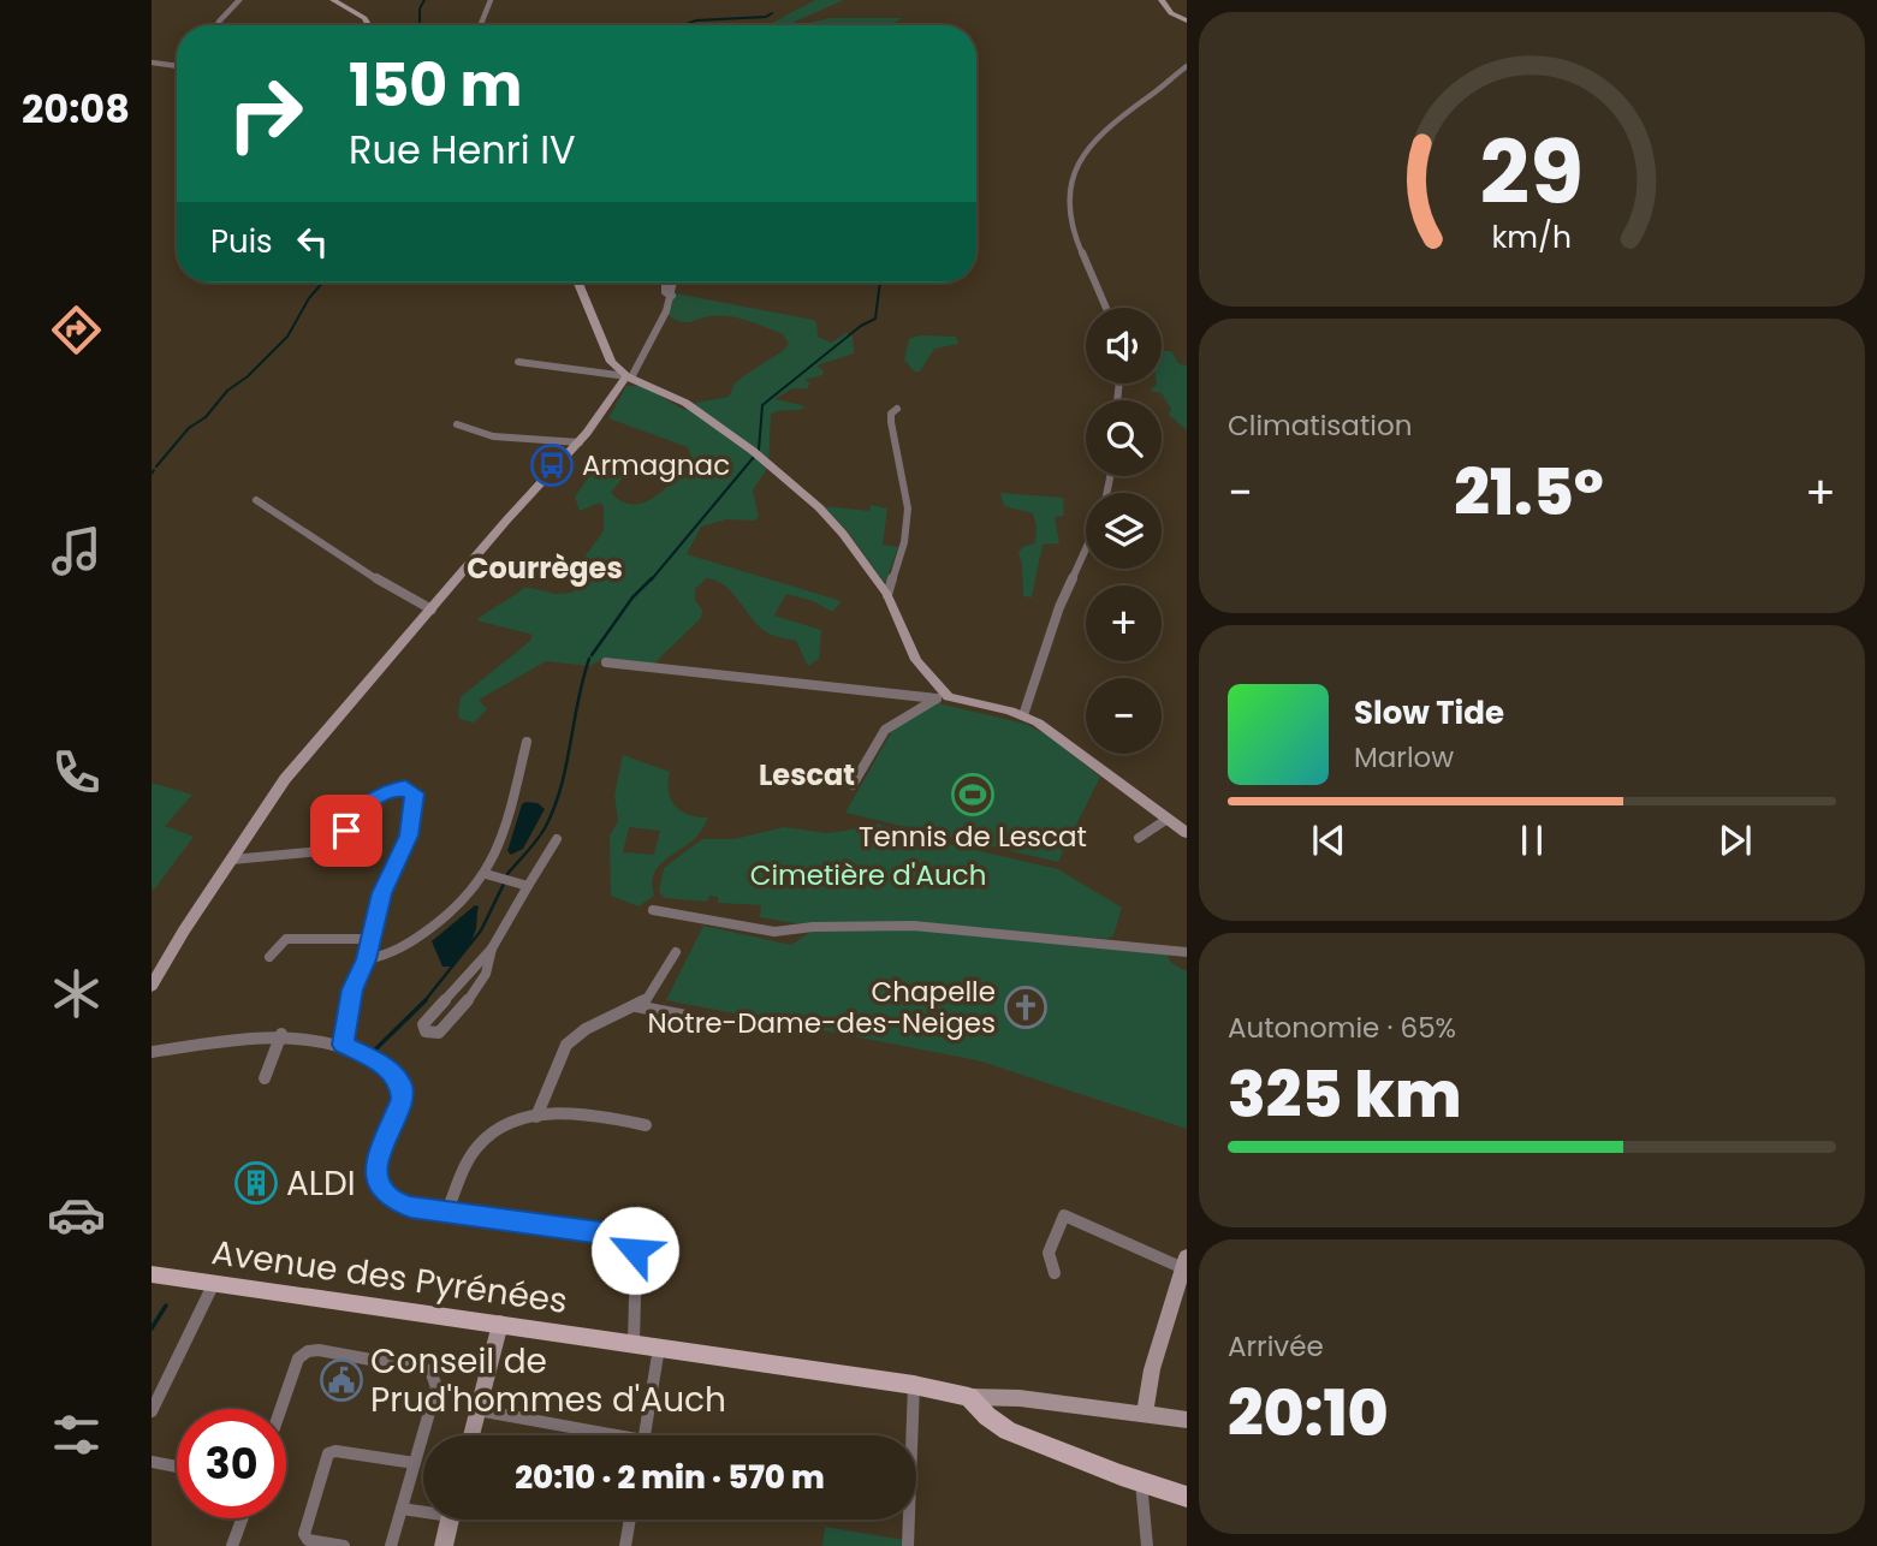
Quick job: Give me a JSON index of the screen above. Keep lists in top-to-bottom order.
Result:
{
  "streets": {
    "main road": ["Avenue des Pyrénées"]
  },
  "districts": ["Courrèges", "Lescat"],
  "parks": ["Cimetière d'Auch"],
  "places": {
    "bus stop": ["Armagnac"],
    "sports": ["Tennis de Lescat"],
    "church": ["Chapelle Notre-Dame-des-Neiges"],
    "building": ["ALDI"],
    "public building": ["Conseil de Prud'hommes d'Auch"]
  },
  "page": {
    "tabs": "20:08",
    "turn": ["150 m", "Rue Henri IV"],
    "then": "Puis",
    "map_buttons": ["+", "−"],
    "tile": [
      "Climatisation",
      ["Autonomie · 65%", "325 km"],
      ["Arrivée", "20:10"]
    ],
    "heat": ["−", "21.5°", "+"],
    "song": ["Slow Tide", "Marlow"],
    "limit": "30",
    "trip": "20:10 · 2 min · 570 m",
    "gauge": ["29", "km/h"]
  }
}
